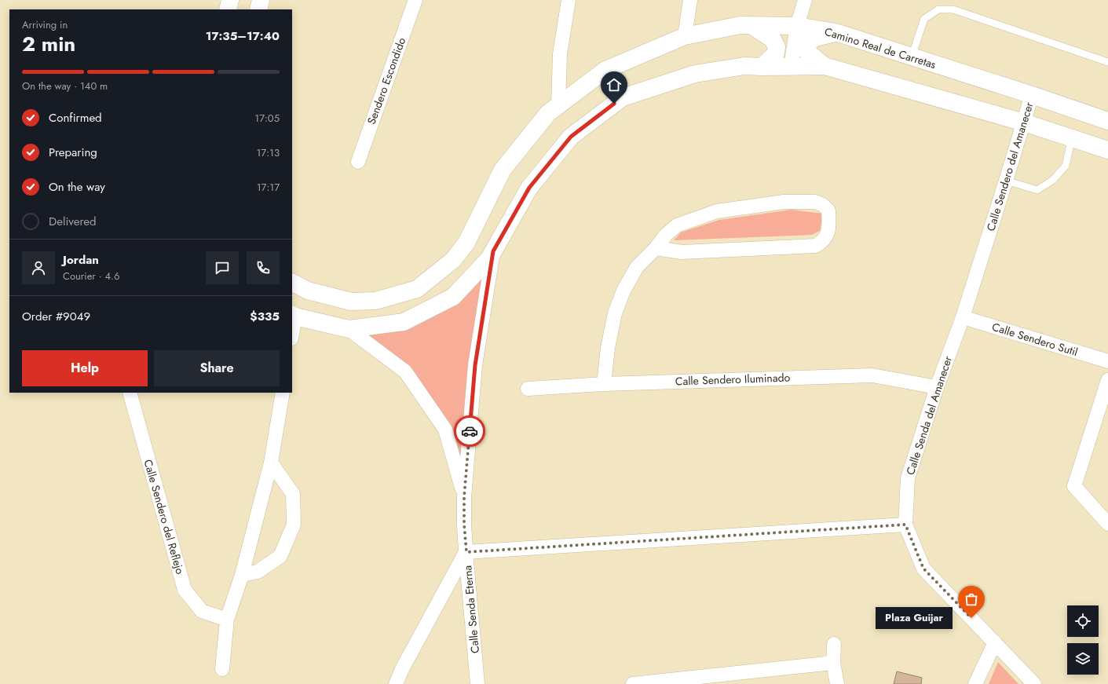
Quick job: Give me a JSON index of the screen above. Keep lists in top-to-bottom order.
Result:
{
  "streets": {
    "street": [
      "Camino Real de Carretas",
      "Sendero Escondido",
      "Calle Sendero del Amanecer",
      "Calle Sendero Sutil",
      "Calle Sendero Iluminado",
      "Calle Senda del Amanecer",
      "Calle Sendero del Reflejo",
      "Calle Senda Eterna"
    ]
  },
  "crossings": [
    ["Camino Real de Carretas", "Calle Sendero del Amanecer"],
    ["Calle Sendero del Amanecer", "Calle Senda del Amanecer"],
    ["Calle Sendero Sutil", "Calle Senda del Amanecer"],
    ["Calle Sendero Iluminado", "Calle Senda del Amanecer"]
  ],
  "places": ["Plaza Guijar"],
  "page": {
    "heading": ["2 min", "Arriving in", "17:35–17:40"],
    "panel": [
      "Jordan",
      "Courier · 4.6",
      "Order #9049",
      "$335"
    ],
    "bar": "On the way · 140 m",
    "list": [
      ["Confirmed", "17:05"],
      ["Preparing", "17:13"],
      ["On the way", "17:17"],
      "Delivered"
    ],
    "buttons": ["Help", "Share"],
    "bubble": "Plaza Guijar"
  }
}
